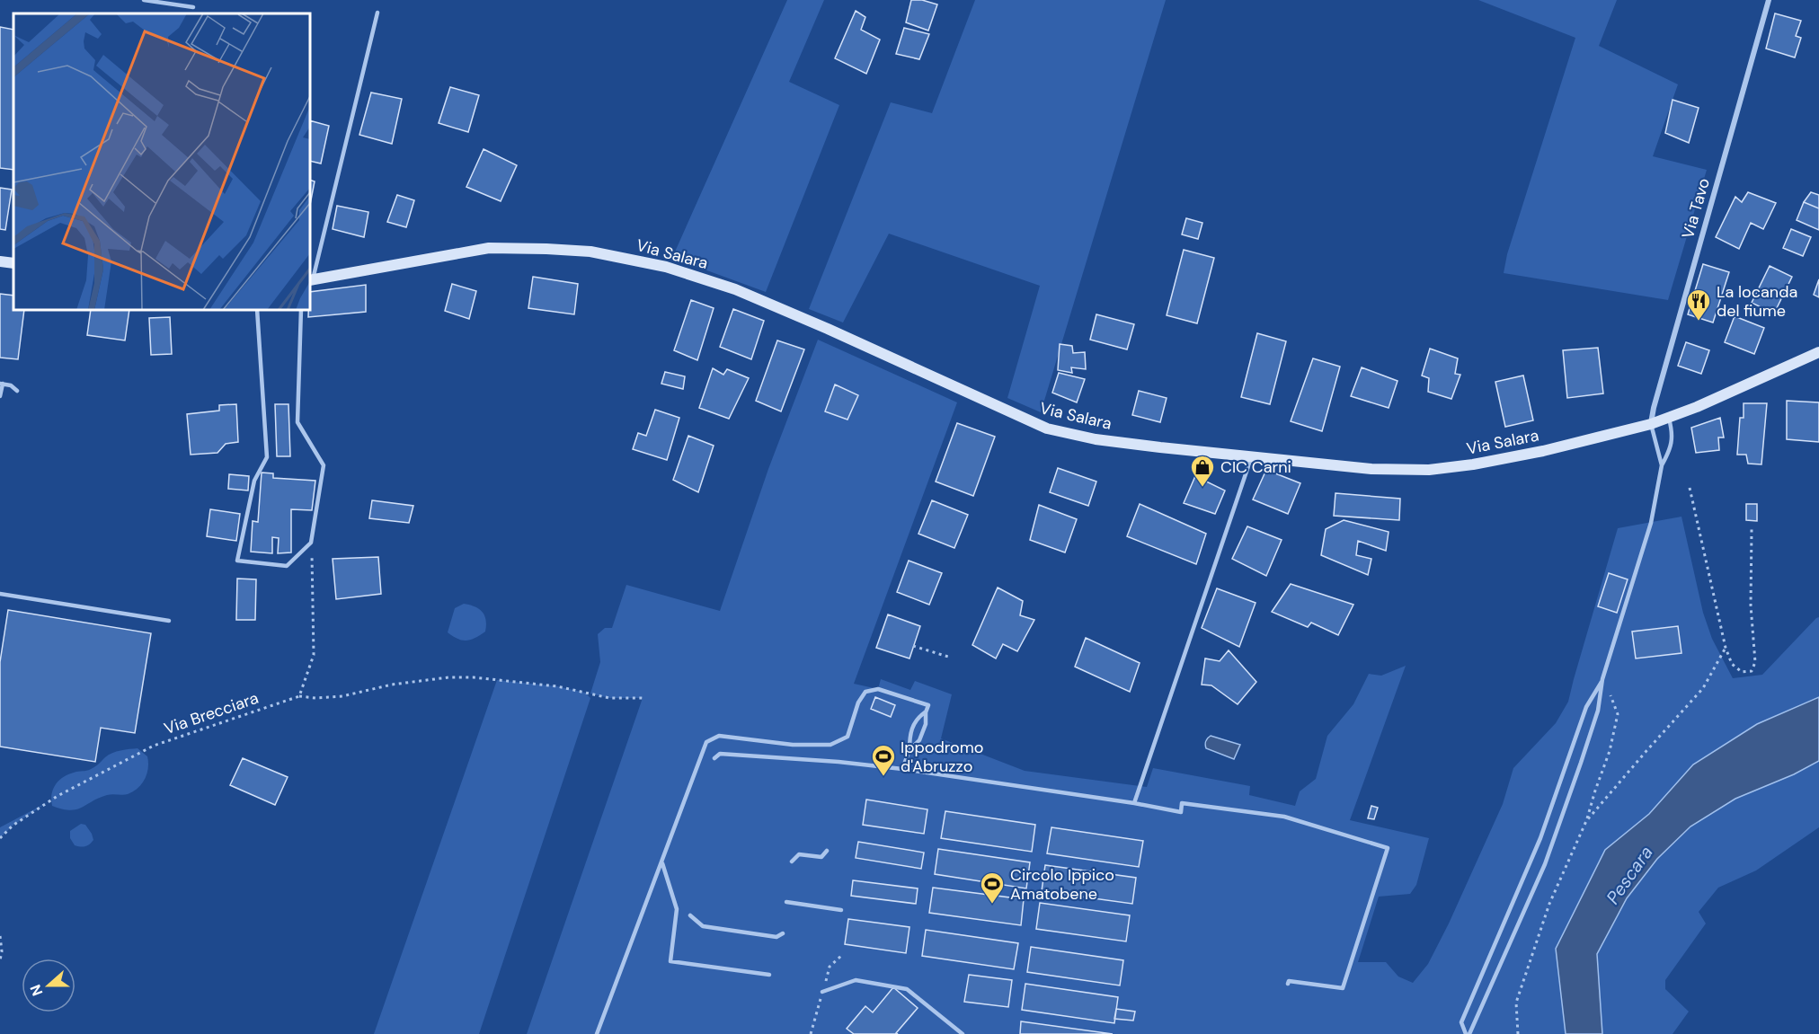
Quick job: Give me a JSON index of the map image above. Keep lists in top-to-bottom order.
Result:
{
  "streets": {
    "street": ["Via Tavo", "Via Salara"],
    "path": ["Via Brecciara"]
  },
  "crossings": [
    ["Via Tavo", "Via Salara"]
  ],
  "water": ["Pescara"],
  "places": {
    "restaurant": ["La locanda del fiume"],
    "shop": ["CIC Carni"],
    "sports": ["Ippodromo d'Abruzzo", "Circolo Ippico Amatobene"]
  },
  "north": "left"
}
